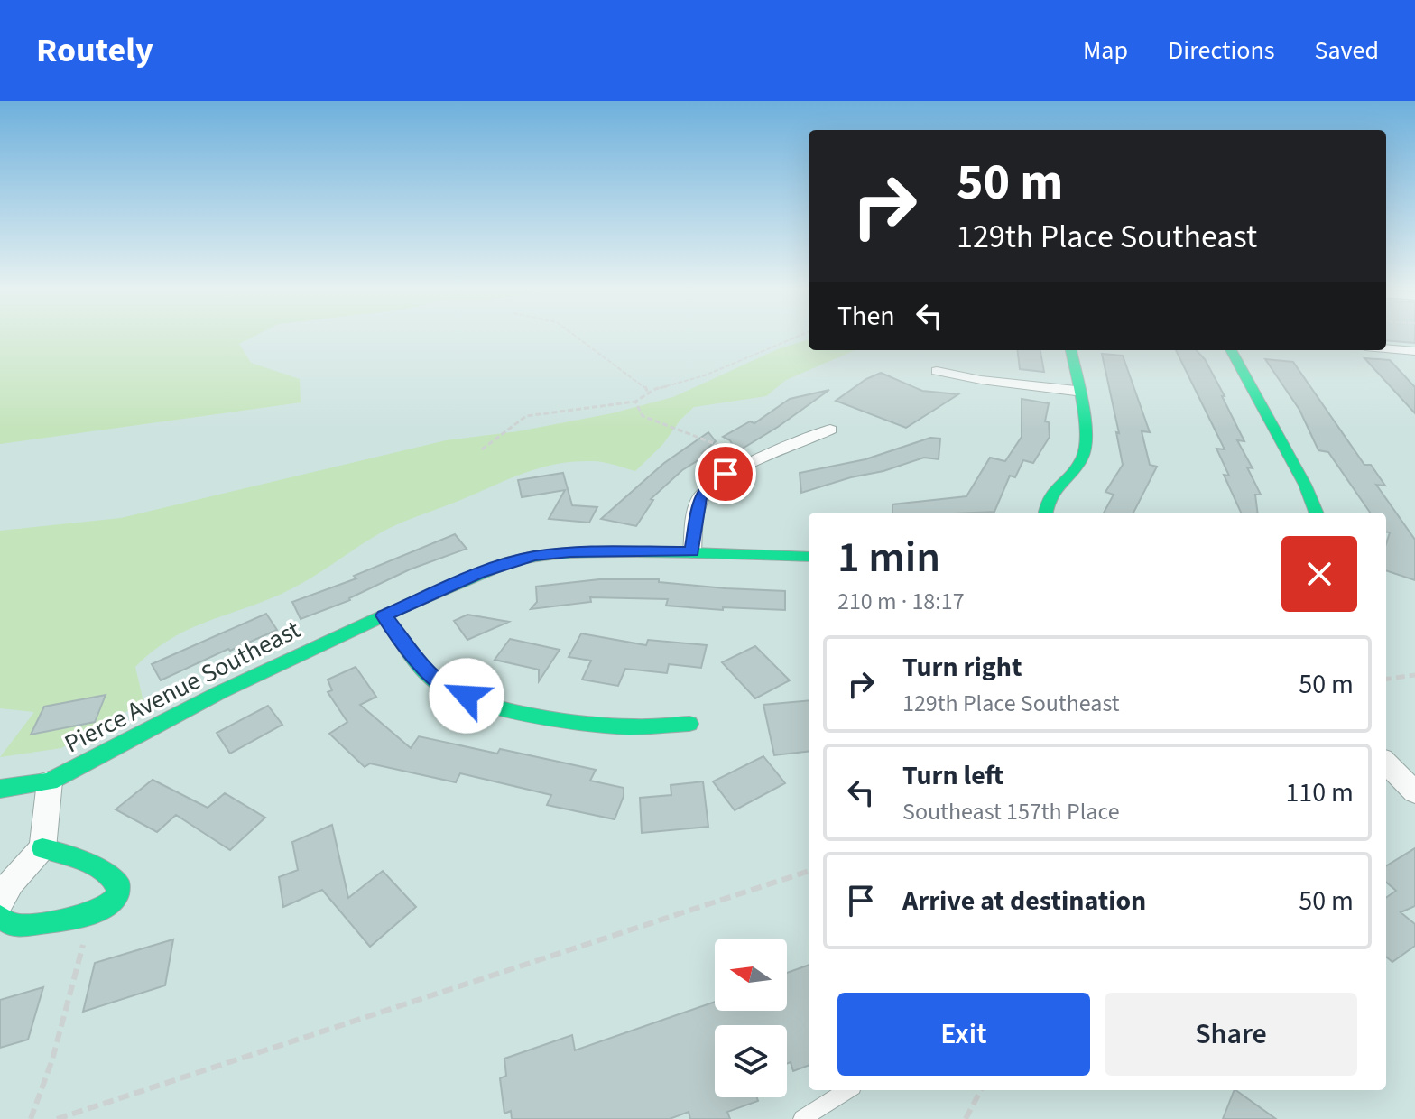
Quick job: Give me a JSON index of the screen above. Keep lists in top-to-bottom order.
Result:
{
  "streets": {
    "street": ["Pierce Avenue Southeast"]
  },
  "north": "left",
  "page": {
    "header": "Routely",
    "nav": ["Map", "Directions", "Saved"],
    "turn": ["50 m", "129th Place Southeast"],
    "then": "Then",
    "heading": ["1 min", "210 m · 18:17"],
    "list": [
      {
        "name": "Turn right",
        "note": "129th Place Southeast",
        "value": "50 m"
      },
      {
        "name": "Turn left",
        "note": "Southeast 157th Place",
        "value": "110 m"
      },
      {
        "name": "Arrive at destination",
        "value": "50 m"
      }
    ],
    "buttons": ["Exit", "Share"]
  }
}
